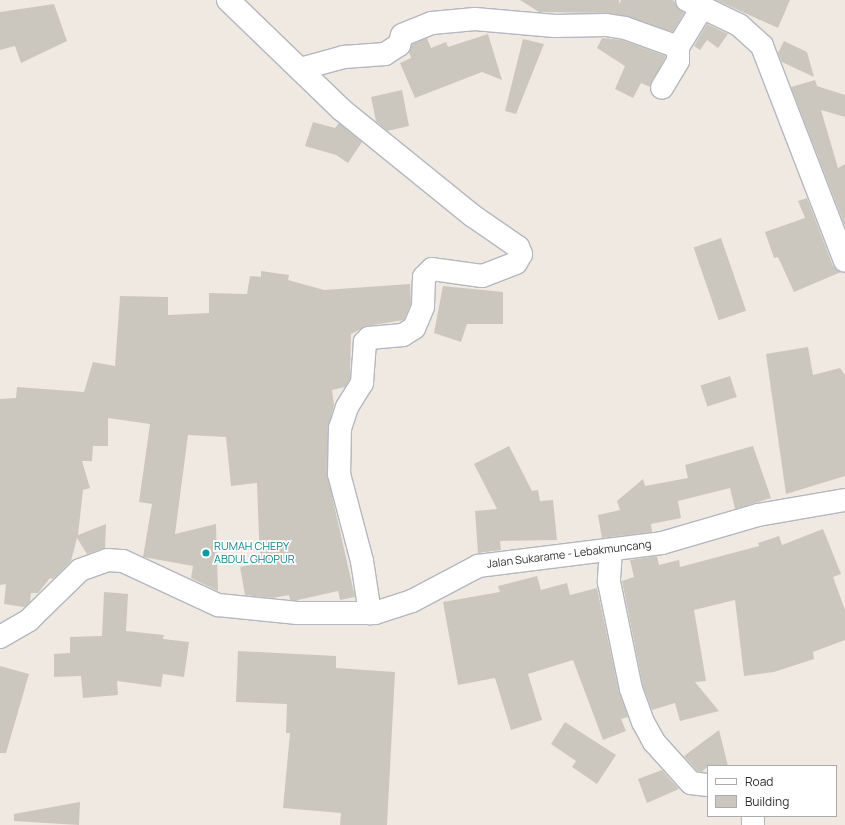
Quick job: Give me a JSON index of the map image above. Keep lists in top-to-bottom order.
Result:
{
  "streets": {
    "street": ["Jalan Sukarame - Lebakmuncang"]
  },
  "places": ["RUMAH CHEPY ABDUL GHOPUR"],
  "legend": ["Road", "Building"]
}
